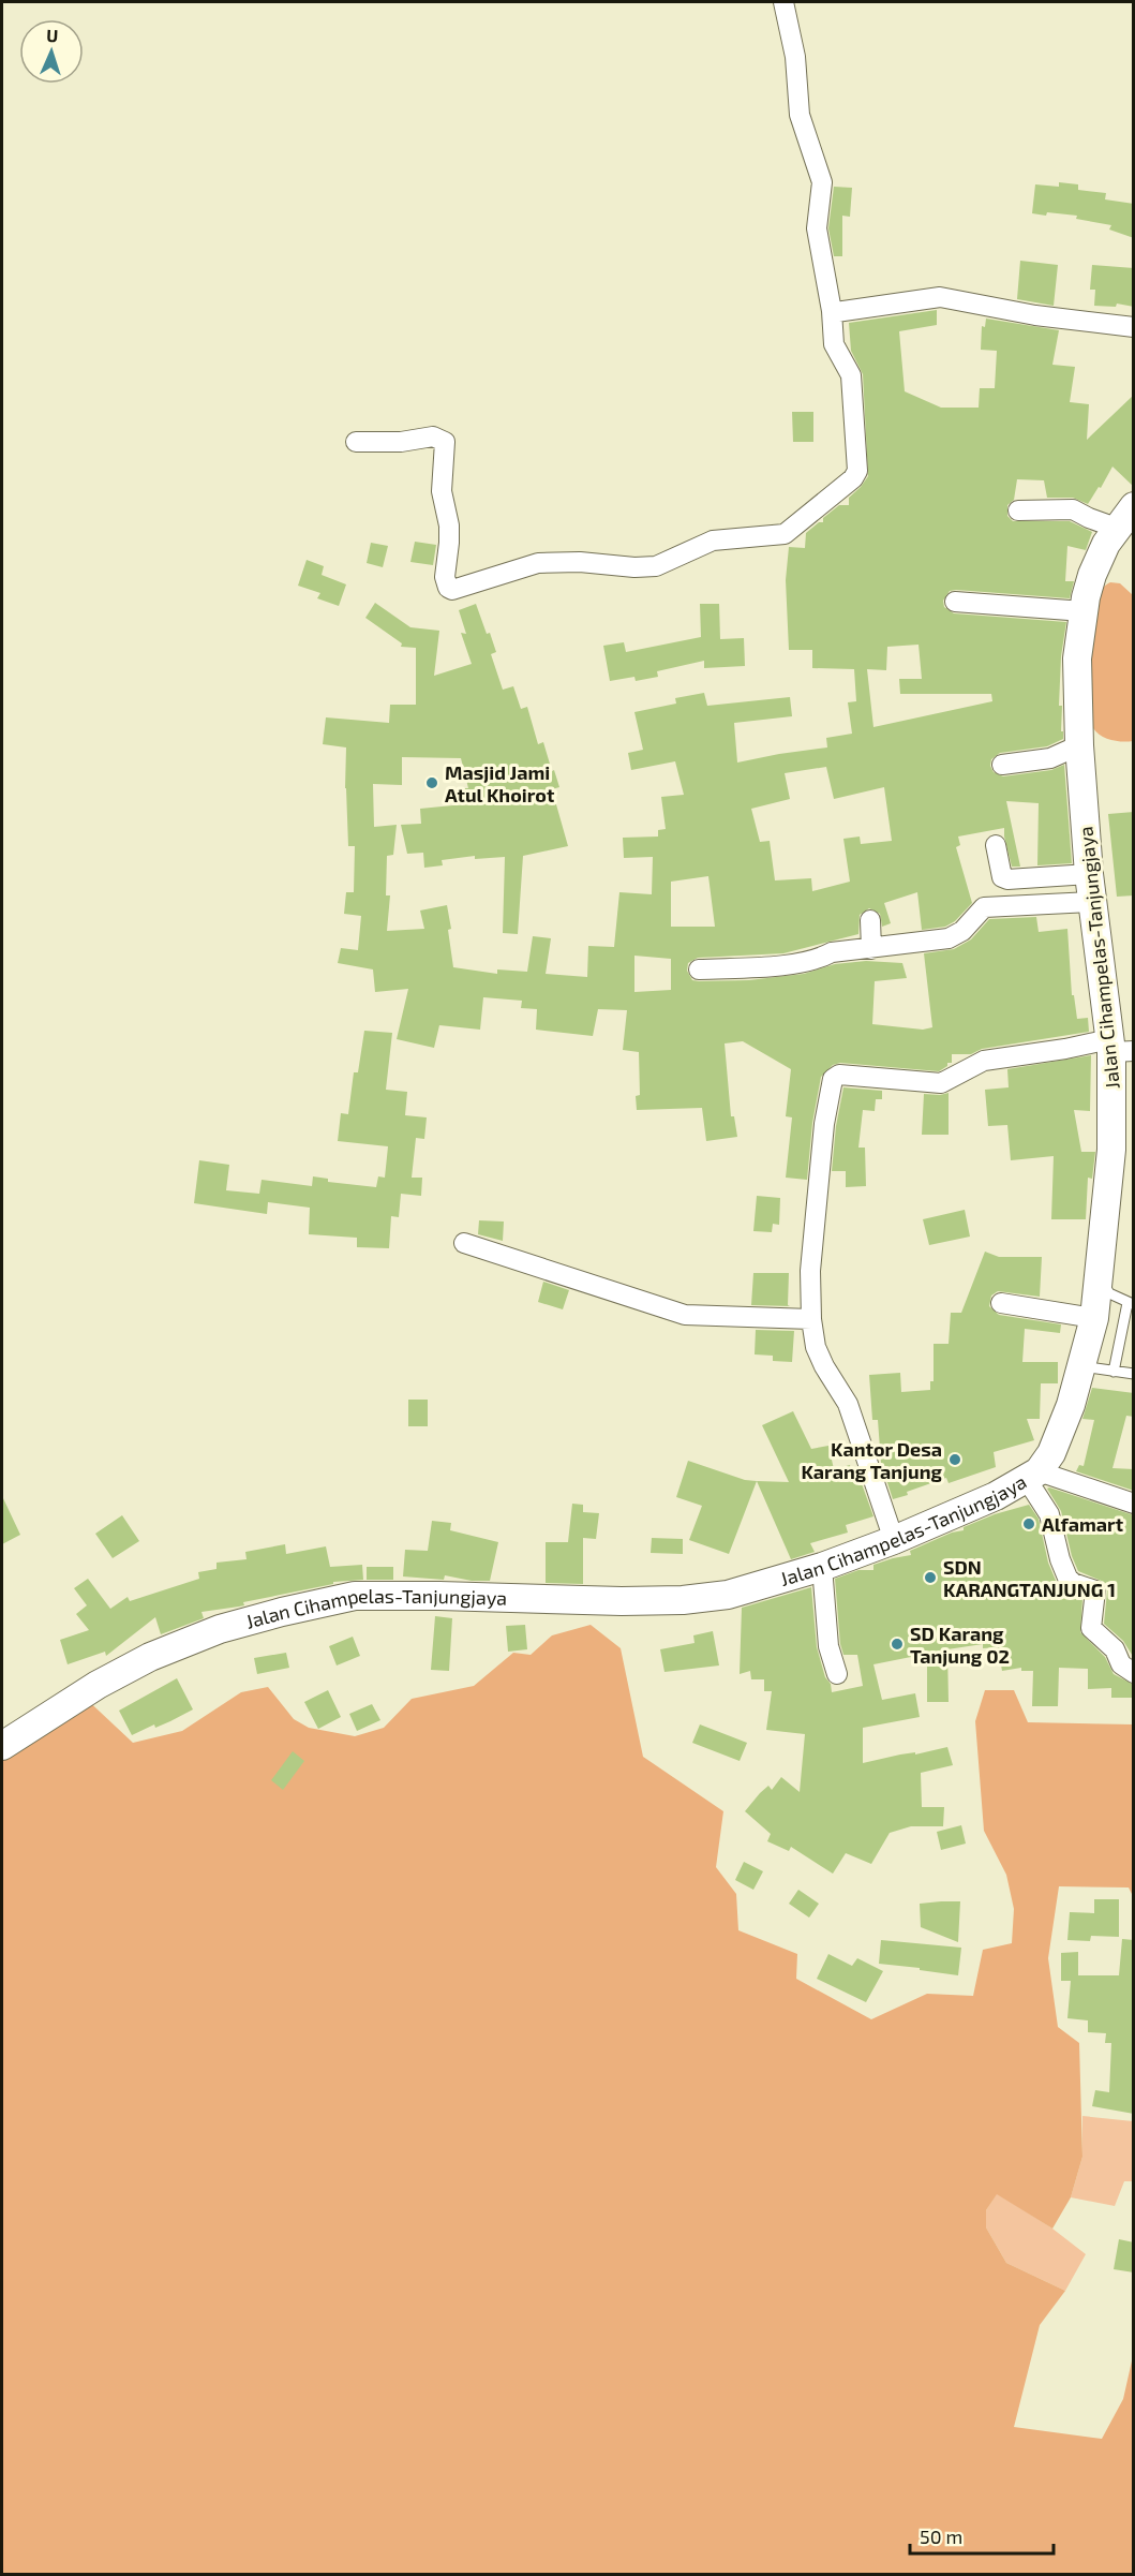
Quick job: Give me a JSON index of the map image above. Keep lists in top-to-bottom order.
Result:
{
  "streets": {
    "main road": ["Jalan Cihampelas-Tanjungjaya"]
  },
  "places": [
    "Masjid Jami Atul Khoirot",
    "Kantor Desa Karang Tanjung",
    "Alfamart",
    "SDN KARANGTANJUNG 1",
    "SD Karang Tanjung 02"
  ],
  "scale_bar": "50 m",
  "north": "top"
}
